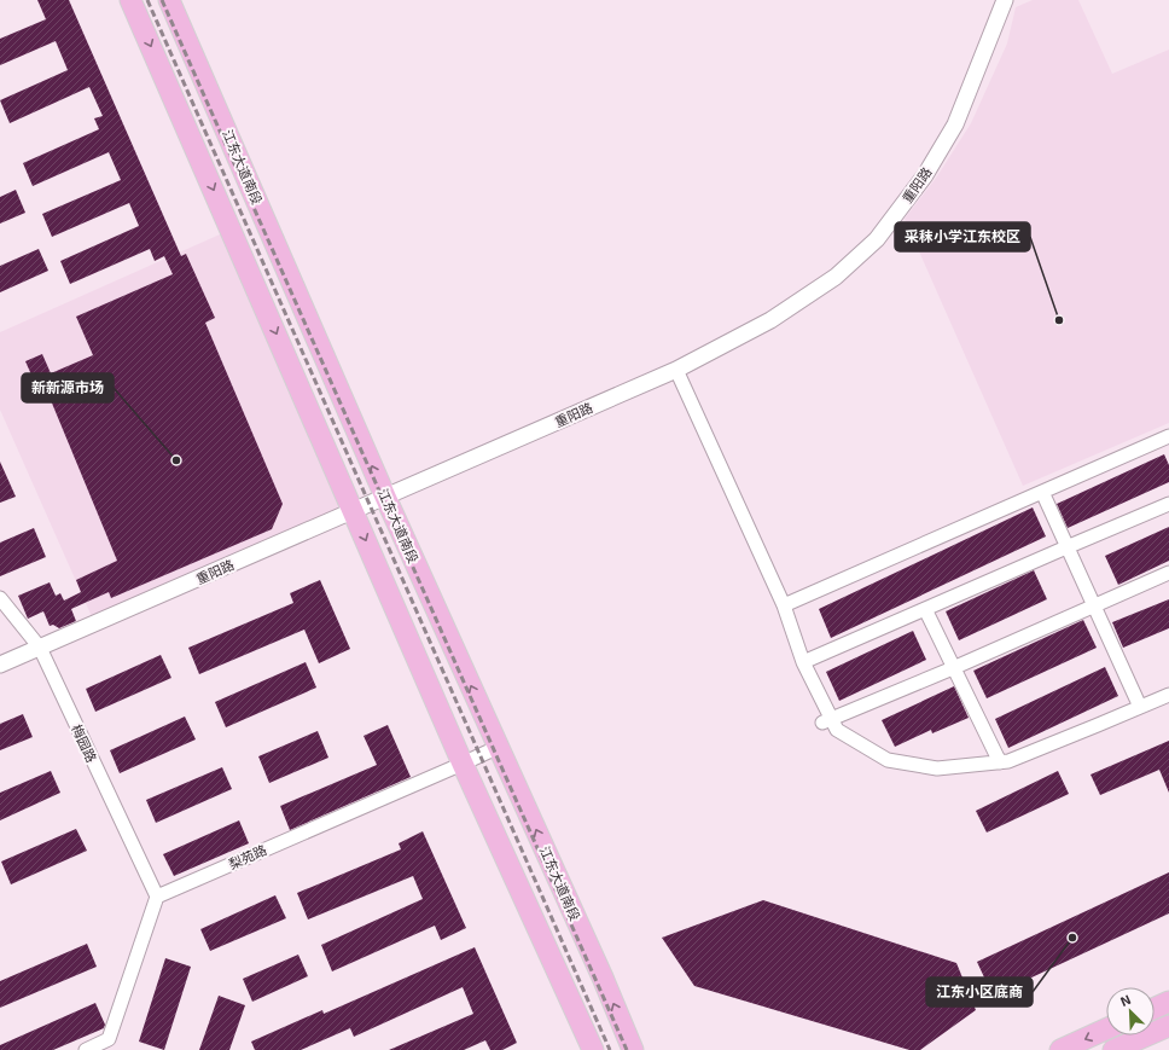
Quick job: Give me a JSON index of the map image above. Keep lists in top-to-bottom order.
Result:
{
  "streets": {
    "main road": ["江东大道南段"],
    "street": ["重阳路", "梅园路", "梨苑路"]
  },
  "crossings": [
    ["江东大道南段", "重阳路"],
    ["江东大道南段", "梨苑路"],
    ["重阳路", "梅园路"],
    ["梅园路", "梨苑路"]
  ],
  "places": ["采秣小学江东校区", "新新源市场", "江东小区底商"],
  "north": "top left"
}
